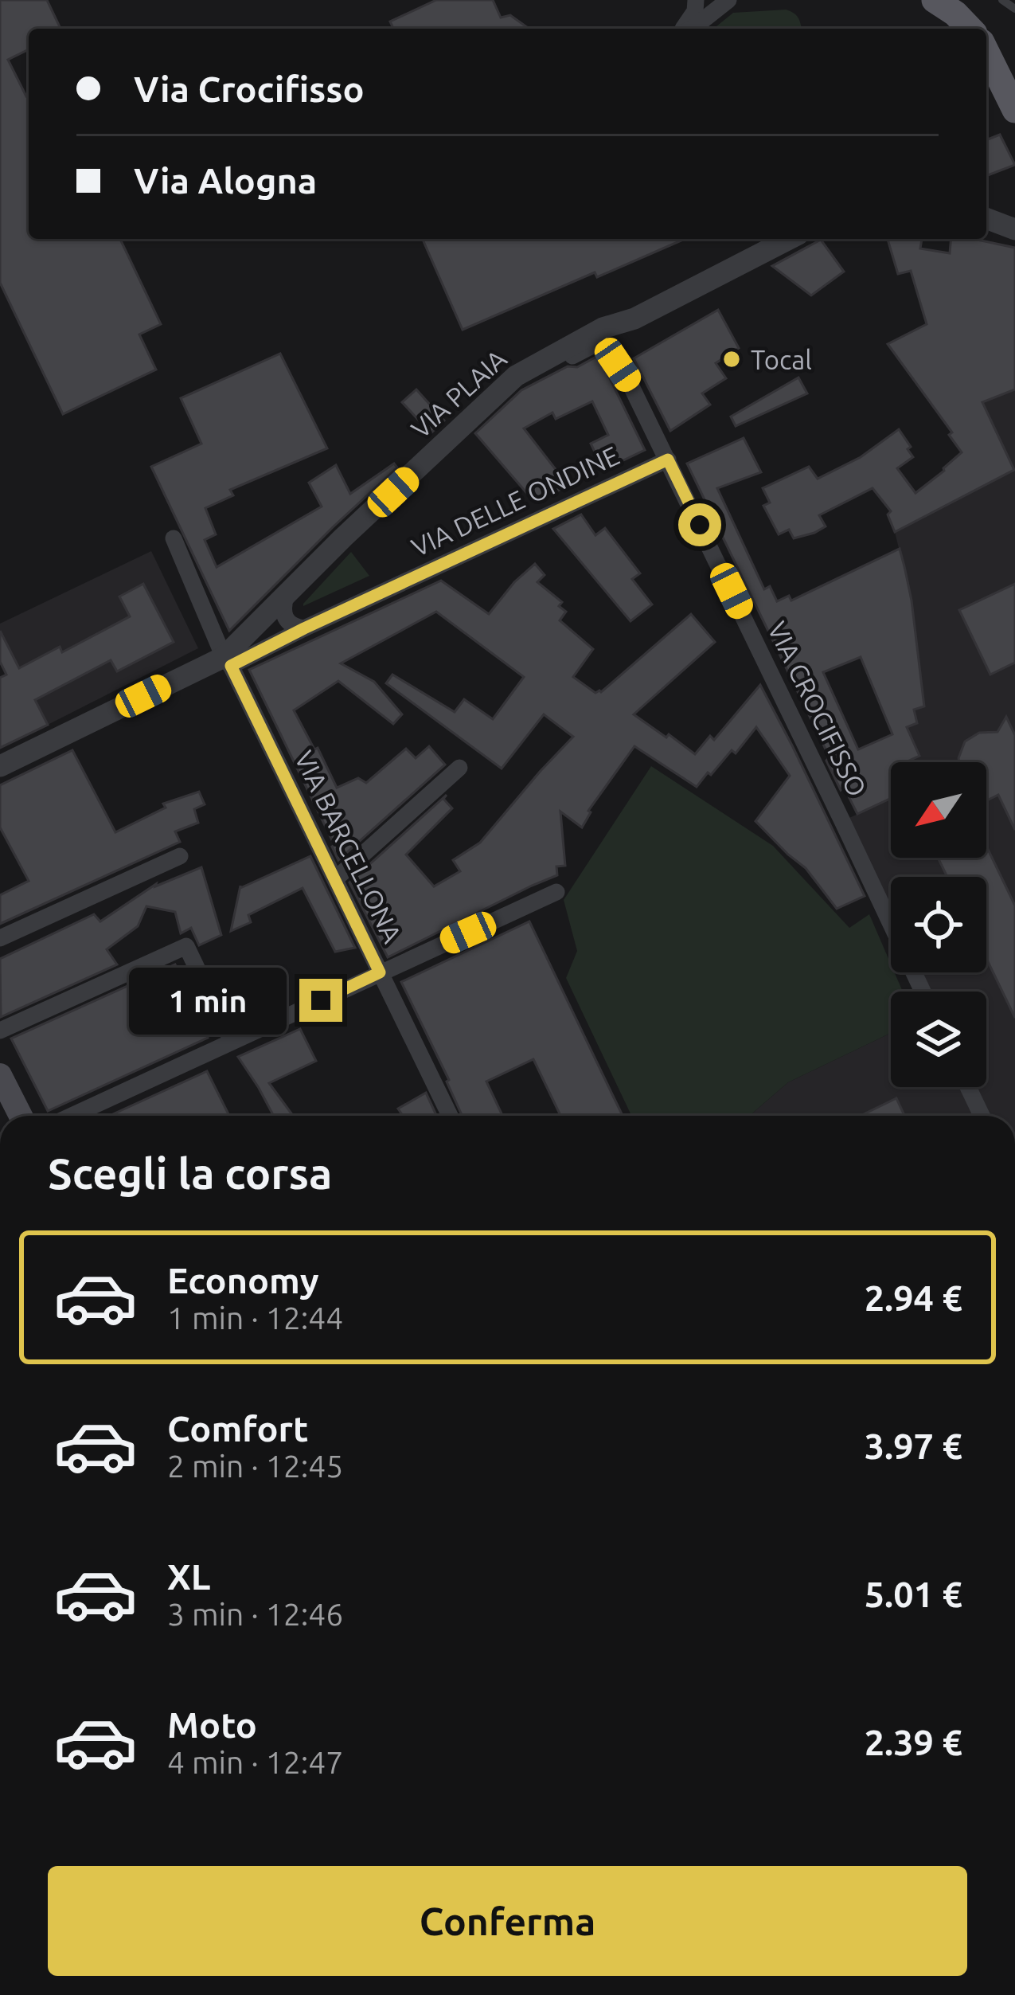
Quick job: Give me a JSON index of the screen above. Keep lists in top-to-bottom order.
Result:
{
  "streets": {
    "street": [
      "VIA PLAIA",
      "VIA DELLE ONDINE",
      "VIA CROCIFISSO",
      "VIA BARCELLONA"
    ]
  },
  "crossings": [
    ["VIA PLAIA", "VIA DELLE ONDINE"],
    ["VIA PLAIA", "VIA BARCELLONA"],
    ["VIA DELLE ONDINE", "VIA CROCIFISSO"],
    ["VIA DELLE ONDINE", "VIA BARCELLONA"]
  ],
  "places": ["Tocal"],
  "north": "bottom left",
  "page": {
    "banner": ["Via Crocifisso", "Via Alogna"],
    "bubble": "1 min",
    "heading": "Scegli la corsa",
    "list": [
      {
        "name": "Economy",
        "note": "1 min · 12:44",
        "value": "2.94 €"
      },
      {
        "name": "Comfort",
        "note": "2 min · 12:45",
        "value": "3.97 €"
      },
      {
        "name": "XL",
        "note": "3 min · 12:46",
        "value": "5.01 €"
      },
      {
        "name": "Moto",
        "note": "4 min · 12:47",
        "value": "2.39 €"
      }
    ],
    "buttons": "Conferma"
  }
}
